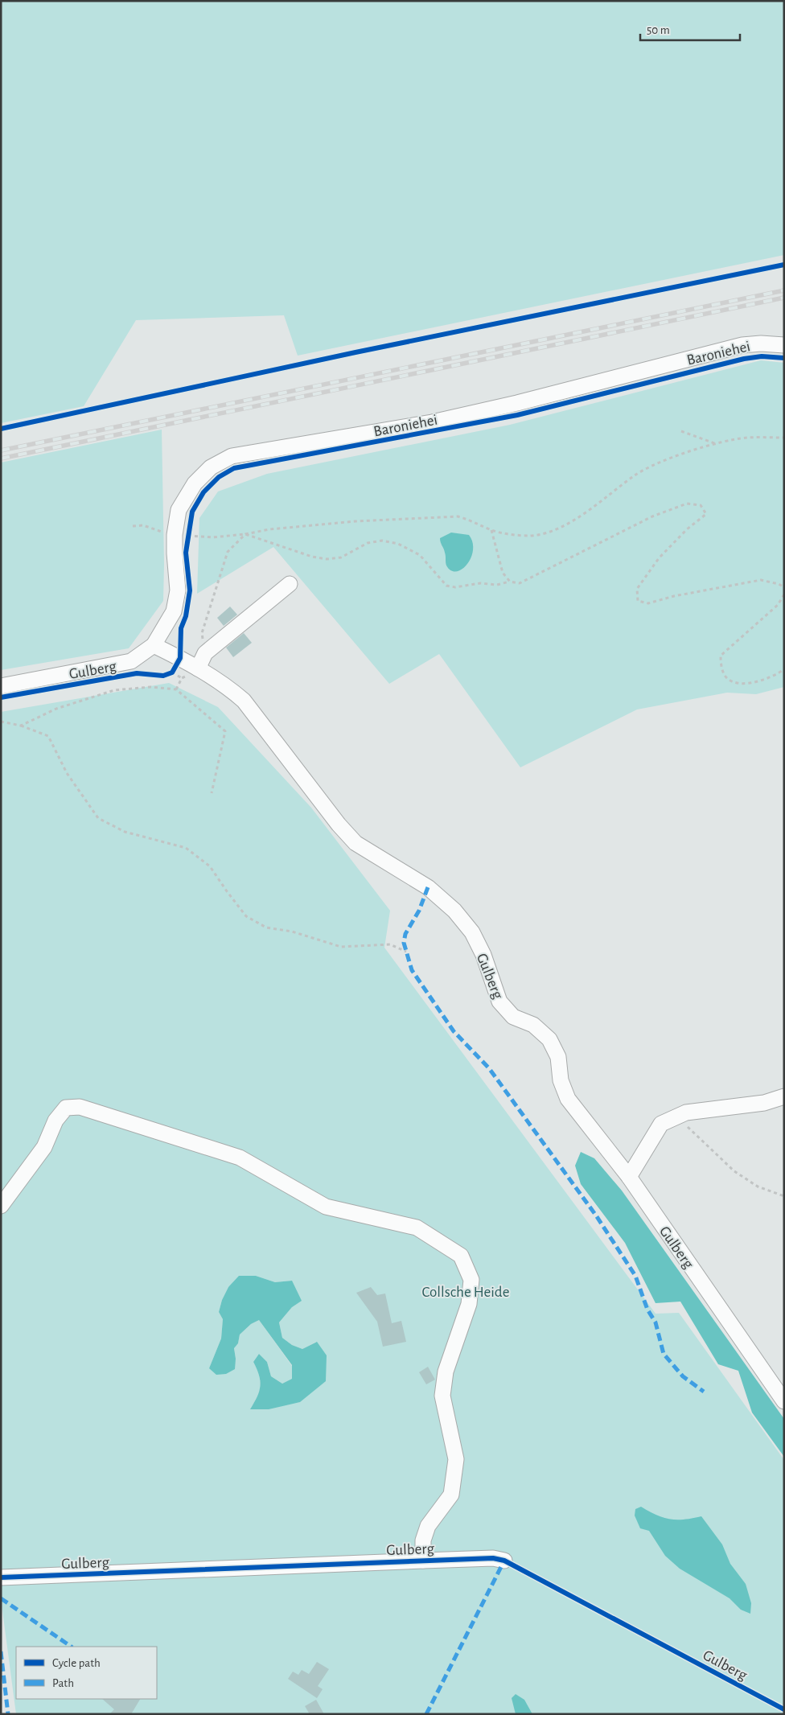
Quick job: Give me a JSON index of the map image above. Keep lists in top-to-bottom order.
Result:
{
  "streets": {
    "street": ["Baroniehei", "Gulberg"]
  },
  "crossings": [
    ["Baroniehei", "Gulberg"]
  ],
  "parks": ["Collsche Heide"],
  "legend": ["Cycle path", "Path"],
  "scale_bar": "50 m"
}
